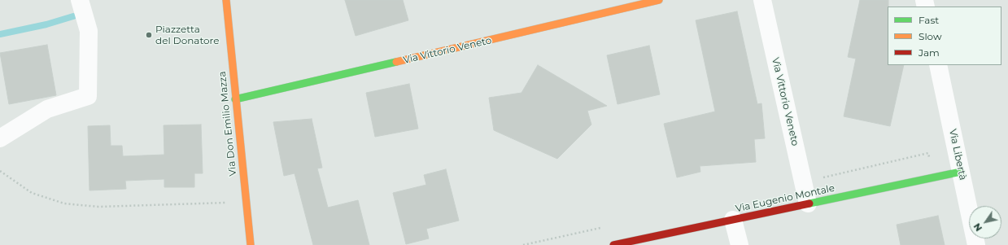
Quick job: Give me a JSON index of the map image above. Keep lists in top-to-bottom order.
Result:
{
  "streets": {
    "street": [
      "Via Vittorio Veneto",
      "Via Don Emilio Mazza",
      "Via Libertà",
      "Via Eugenio Montale"
    ]
  },
  "crossings": [
    ["Via Vittorio Veneto", "Via Don Emilio Mazza"],
    ["Via Vittorio Veneto", "Via Eugenio Montale"],
    ["Via Libertà", "Via Eugenio Montale"]
  ],
  "places": ["Piazzetta del Donatore"],
  "legend": ["Fast", "Slow", "Jam"],
  "north": "bottom left"
}
